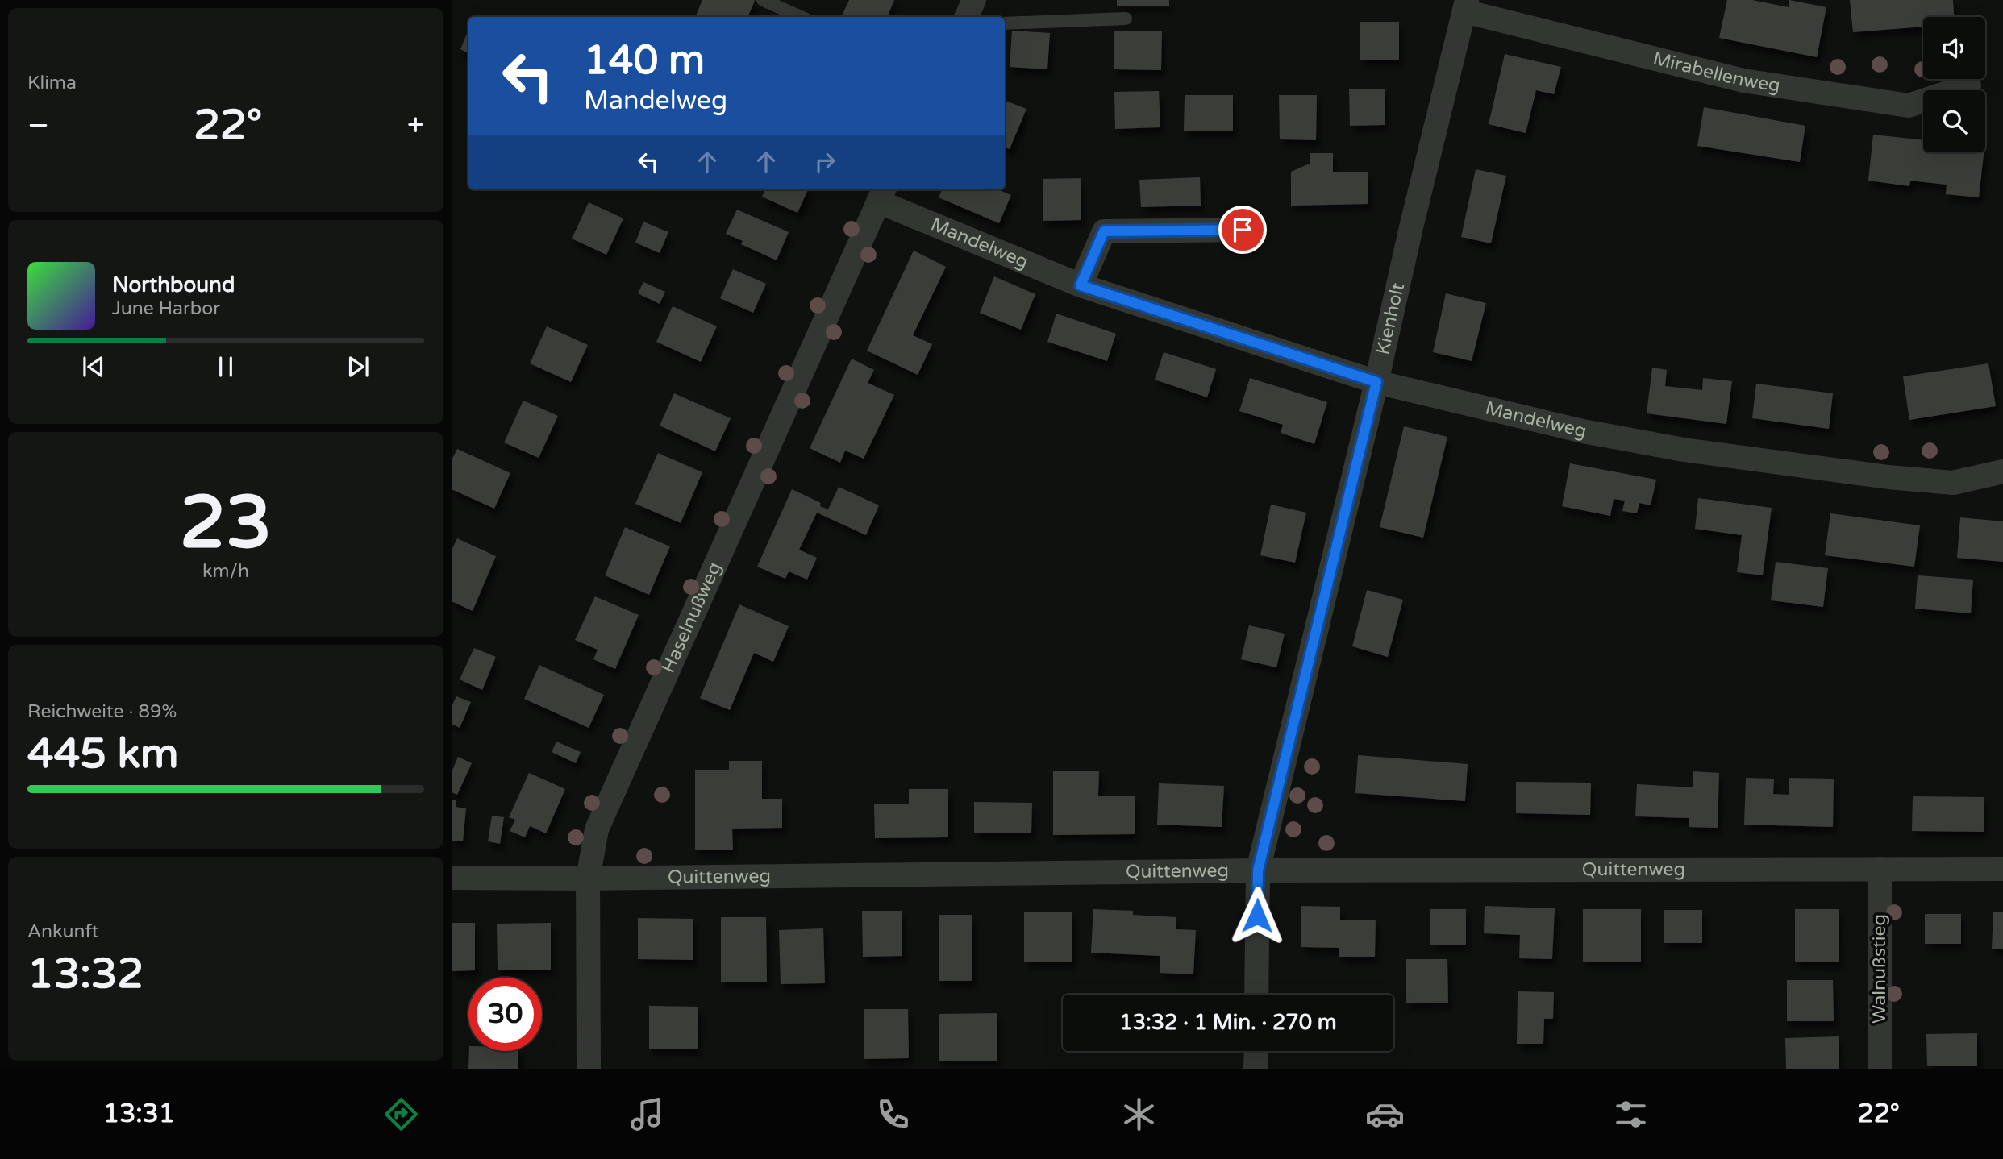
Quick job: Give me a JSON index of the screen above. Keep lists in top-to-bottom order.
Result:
{
  "streets": {
    "street": [
      "Mirabellenweg",
      "Mandelweg",
      "Kienholt",
      "Haselnußweg",
      "Quittenweg",
      "Walnußstieg"
    ]
  },
  "crossings": [
    ["Mirabellenweg", "Kienholt"],
    ["Mandelweg", "Kienholt"],
    ["Mandelweg", "Haselnußweg"],
    ["Kienholt", "Quittenweg"],
    ["Haselnußweg", "Quittenweg"],
    ["Quittenweg", "Walnußstieg"]
  ],
  "page": {
    "tile": [
      "Klima",
      ["23", "km/h"],
      ["Reichweite · 89%", "445 km"],
      ["Ankunft", "13:32"]
    ],
    "turn": ["140 m", "Mandelweg"],
    "heat": ["−", "22°", "+"],
    "song": ["Northbound", "June Harbor"],
    "limit": "30",
    "trip": "13:32 · 1 Min. · 270 m",
    "tabs": ["13:31", "22°"]
  }
}
